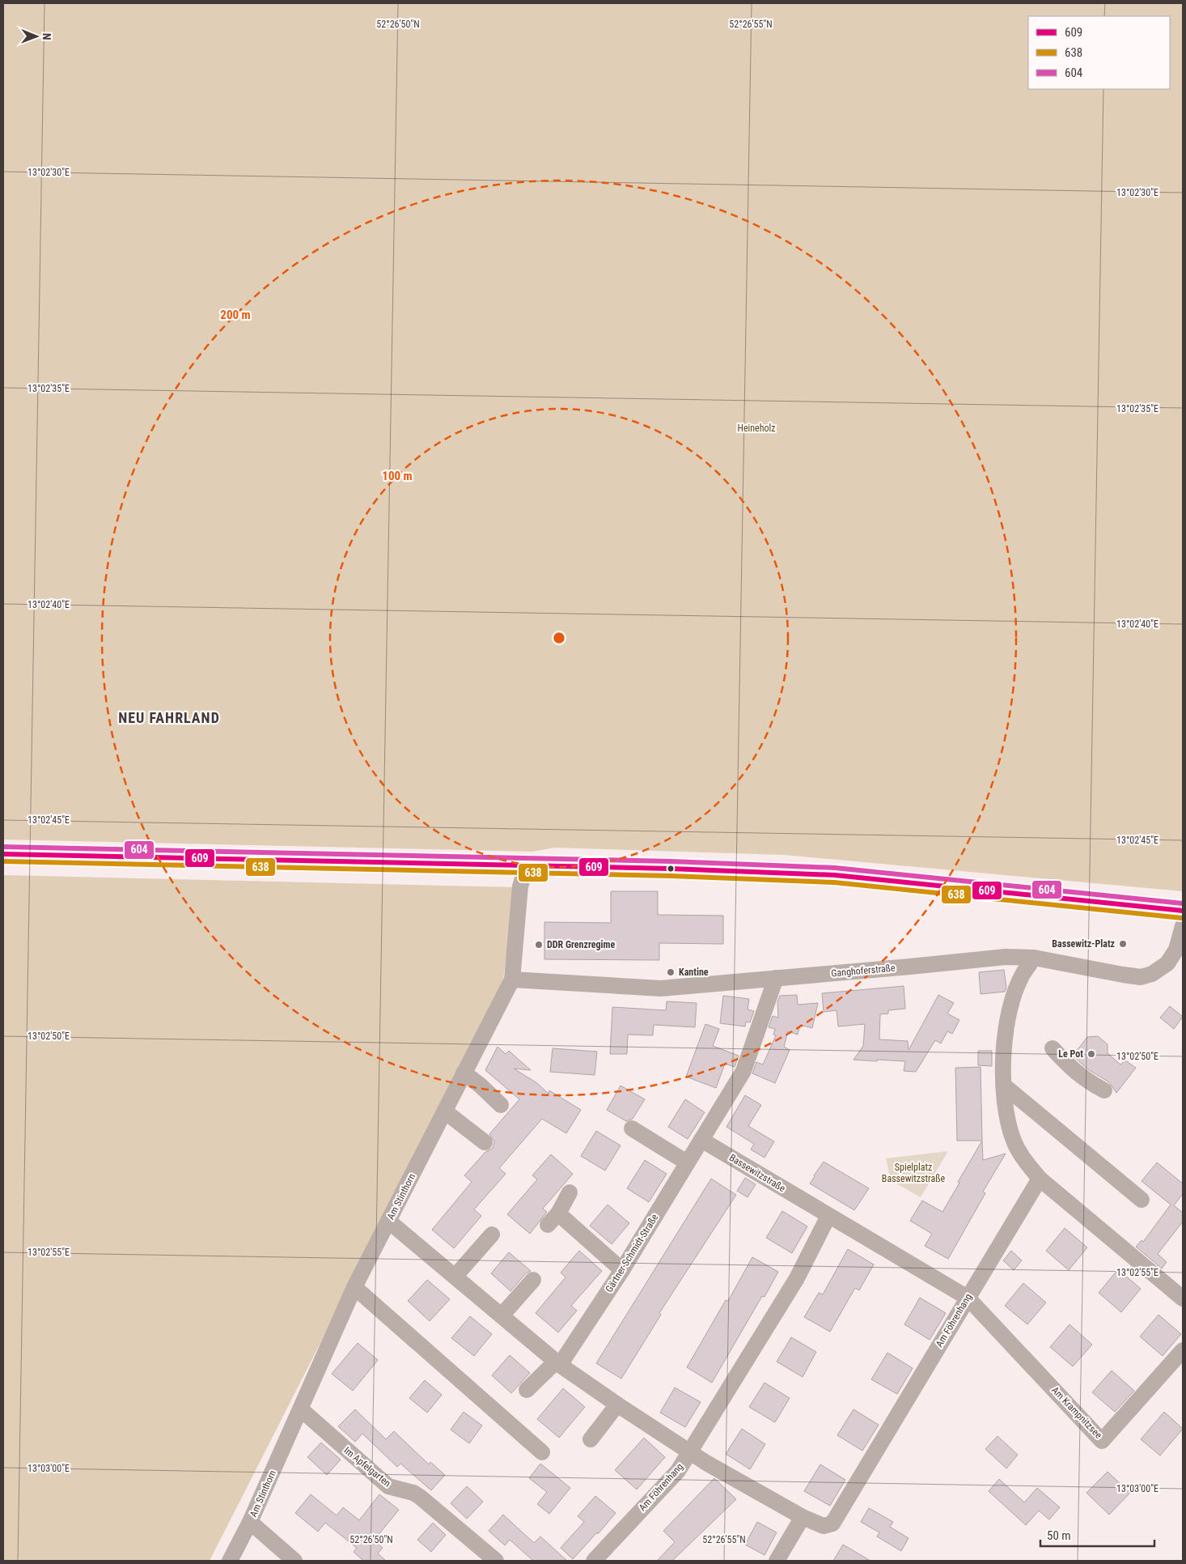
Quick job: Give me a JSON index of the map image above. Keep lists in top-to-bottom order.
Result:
{
  "streets": {
    "street": [
      "Ganghoferstraße",
      "Bassewitzstraße",
      "Am Stinthorn",
      "Gärtner-Schmidt-Straße",
      "Am Föhrenhang",
      "Am Krampnitzsee",
      "Im Apfelgarten"
    ]
  },
  "crossings": [
    ["Ganghoferstraße", "Am Stinthorn"],
    ["Bassewitzstraße", "Gärtner-Schmidt-Straße"],
    ["Bassewitzstraße", "Am Föhrenhang"],
    ["Bassewitzstraße", "Am Krampnitzsee"],
    ["Am Stinthorn", "Im Apfelgarten"],
    ["Am Föhrenhang", "Am Krampnitzsee"]
  ],
  "districts": ["NEU FAHRLAND"],
  "parks": ["Heineholz", "Spielplatz Bassewitzstraße"],
  "places": [
    "Bassewitz-Platz",
    "DDR Grenzregime",
    "Kantine",
    "Le Pot"
  ],
  "lines": ["transit line 604", "transit line 609", "transit line 638"],
  "legend": ["609", "638", "604"],
  "scale_bar": "50 m",
  "north": "right",
  "coordinates": [
    "52°26'50\"N",
    "52°26'55\"N",
    "13°02'30\"E",
    "13°02'35\"E",
    "13°02'40\"E",
    "13°02'45\"E",
    "13°02'50\"E",
    "13°02'55\"E",
    "13°03'00\"E"
  ],
  "rings": ["200 m", "100 m"]
}
